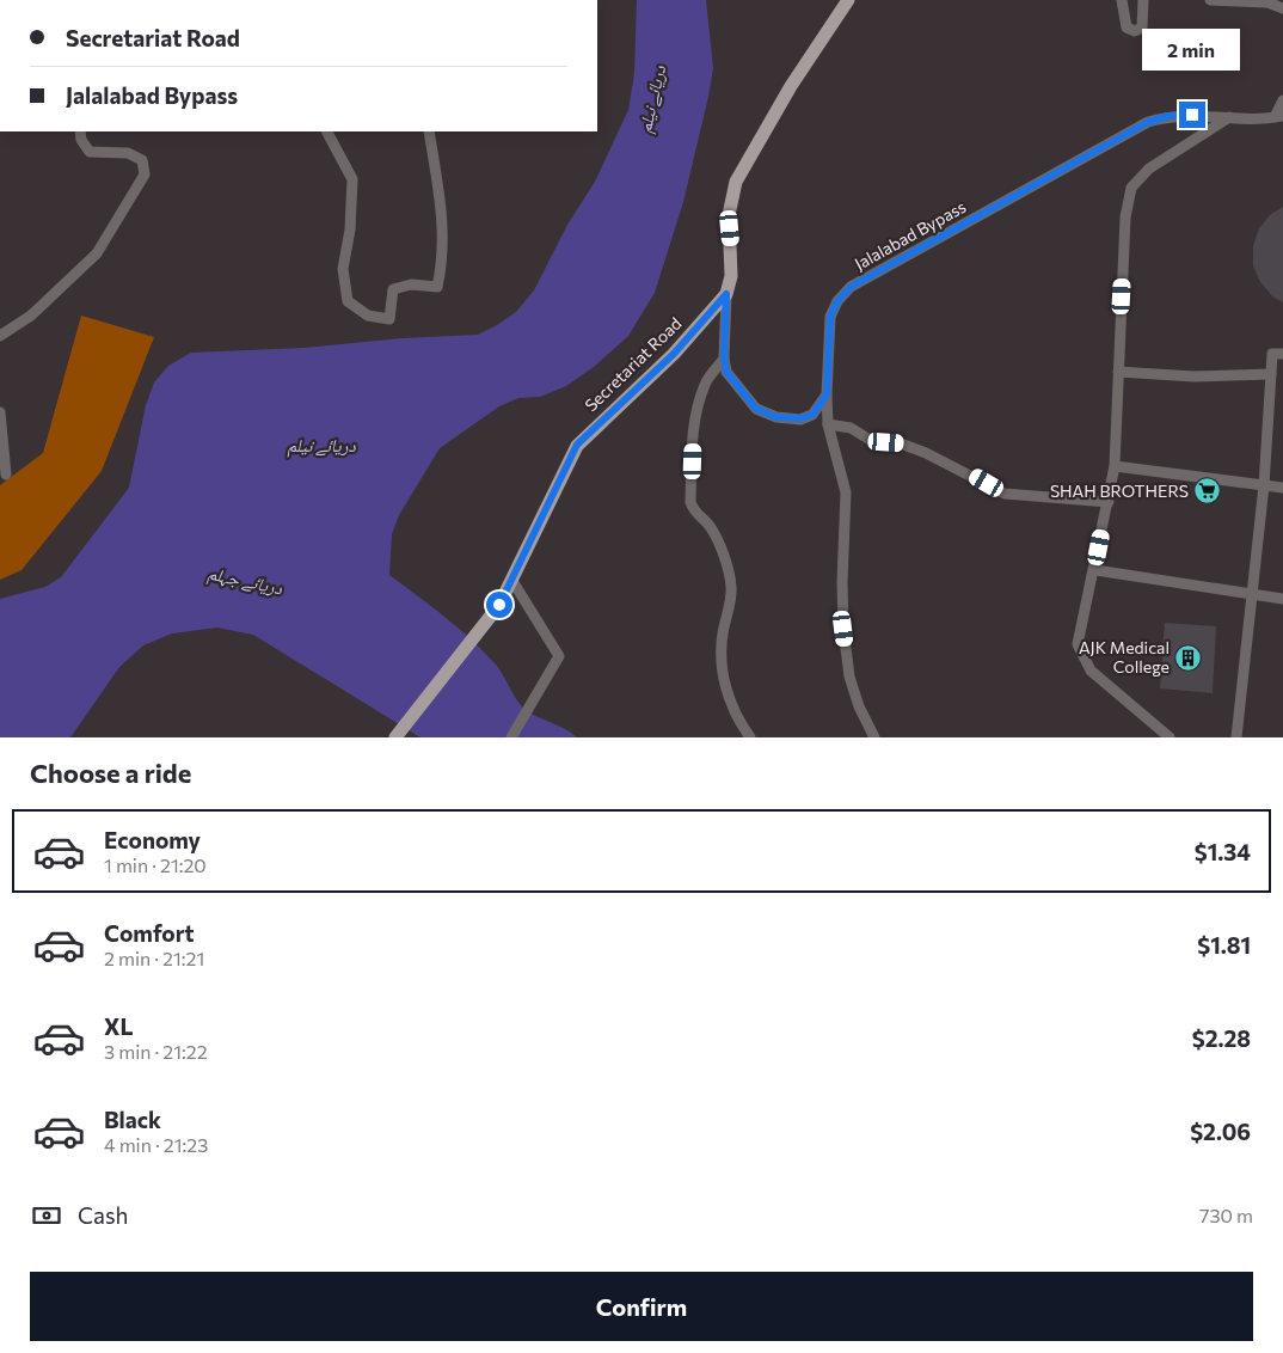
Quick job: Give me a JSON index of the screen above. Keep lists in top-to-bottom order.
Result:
{
  "streets": {
    "main road": ["Secretariat Road"],
    "street": ["Jalalabad Bypass"]
  },
  "water": ["دریائے نیلم", "دریائے جہلم"],
  "places": {
    "supermarket": ["SHAH BROTHERS"],
    "building": ["AJK Medical College"]
  },
  "page": {
    "banner": ["Secretariat Road", "Jalalabad Bypass"],
    "bubble": "2 min",
    "heading": "Choose a ride",
    "list": [
      {
        "name": "Economy",
        "note": "1 min · 21:20",
        "value": "$1.34"
      },
      {
        "name": "Comfort",
        "note": "2 min · 21:21",
        "value": "$1.81"
      },
      {
        "name": "XL",
        "note": "3 min · 21:22",
        "value": "$2.28"
      },
      {
        "name": "Black",
        "note": "4 min · 21:23",
        "value": "$2.06"
      }
    ],
    "pay": ["Cash", "730 m"],
    "buttons": "Confirm"
  }
}
